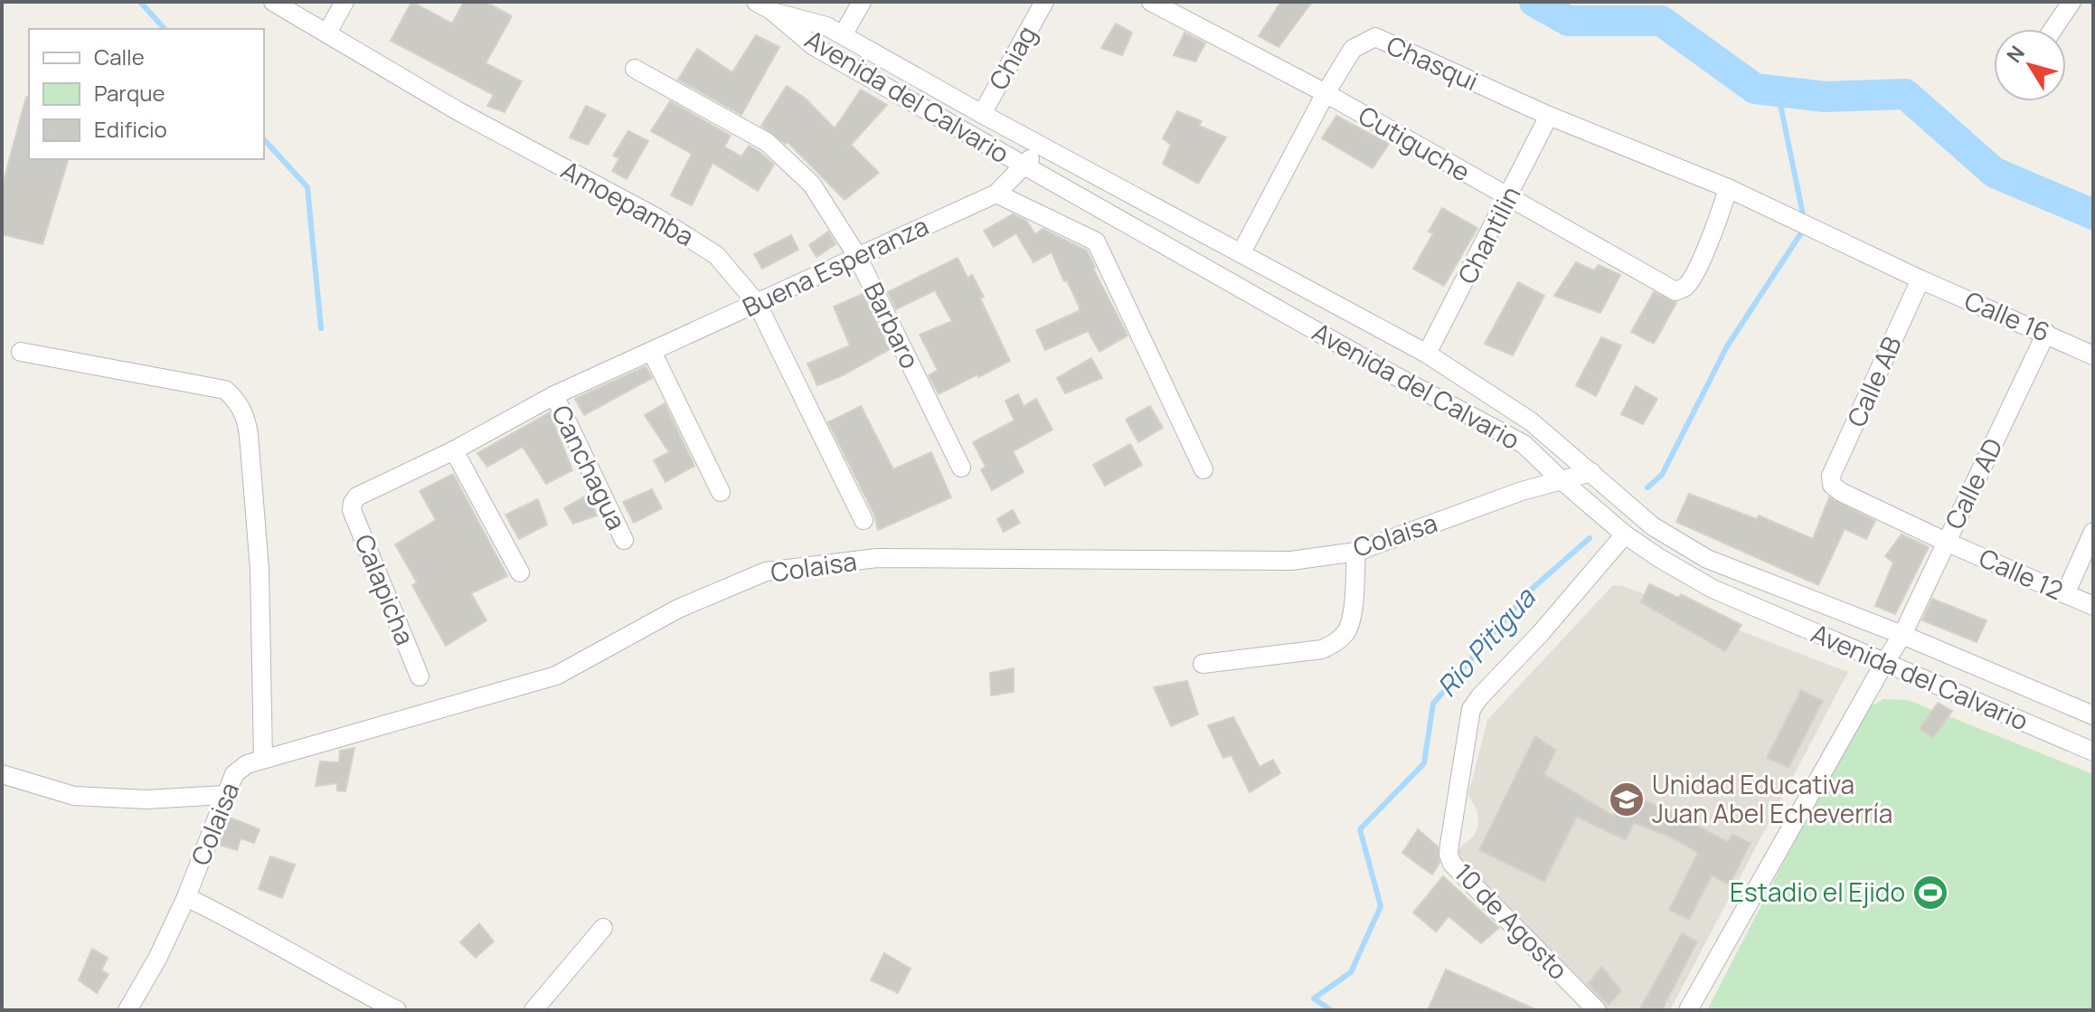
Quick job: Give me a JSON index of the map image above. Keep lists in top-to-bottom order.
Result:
{
  "streets": {
    "street": [
      "Chiag",
      "Chasqui",
      "Avenida del Calvario",
      "Cutiguche",
      "Amoepamba",
      "Chantilin",
      "Buena Esperanza",
      "Calle 16",
      "Barbaro",
      "Calle AB",
      "Canchagua",
      "Calle AD",
      "Colaisa",
      "Calle 12",
      "Calapicha",
      "10 de Agosto"
    ]
  },
  "crossings": [
    ["Chiag", "Avenida del Calvario"],
    ["Chasqui", "Avenida del Calvario"],
    ["Chasqui", "Cutiguche"],
    ["Chasqui", "Chantilin"],
    ["Chasqui", "Calle 16"],
    ["Avenida del Calvario", "Chantilin"],
    ["Avenida del Calvario", "Calle AD"],
    ["Avenida del Calvario", "Colaisa"],
    ["Avenida del Calvario", "10 de Agosto"],
    ["Cutiguche", "Chantilin"],
    ["Amoepamba", "Buena Esperanza"],
    ["Buena Esperanza", "Barbaro"],
    ["Buena Esperanza", "Canchagua"],
    ["Buena Esperanza", "Calapicha"],
    ["Calle 16", "Calle AB"],
    ["Calle 16", "Calle AD"],
    ["Calle AB", "Calle 12"],
    ["Calle AD", "Calle 12"]
  ],
  "water": ["Rio Pitigua"],
  "places": {
    "school or university": ["Unidad Educativa Juan Abel Echeverría"],
    "sports": ["Estadio el Ejido"]
  },
  "legend": ["Calle", "Parque", "Edificio"],
  "north": "top left"
}
